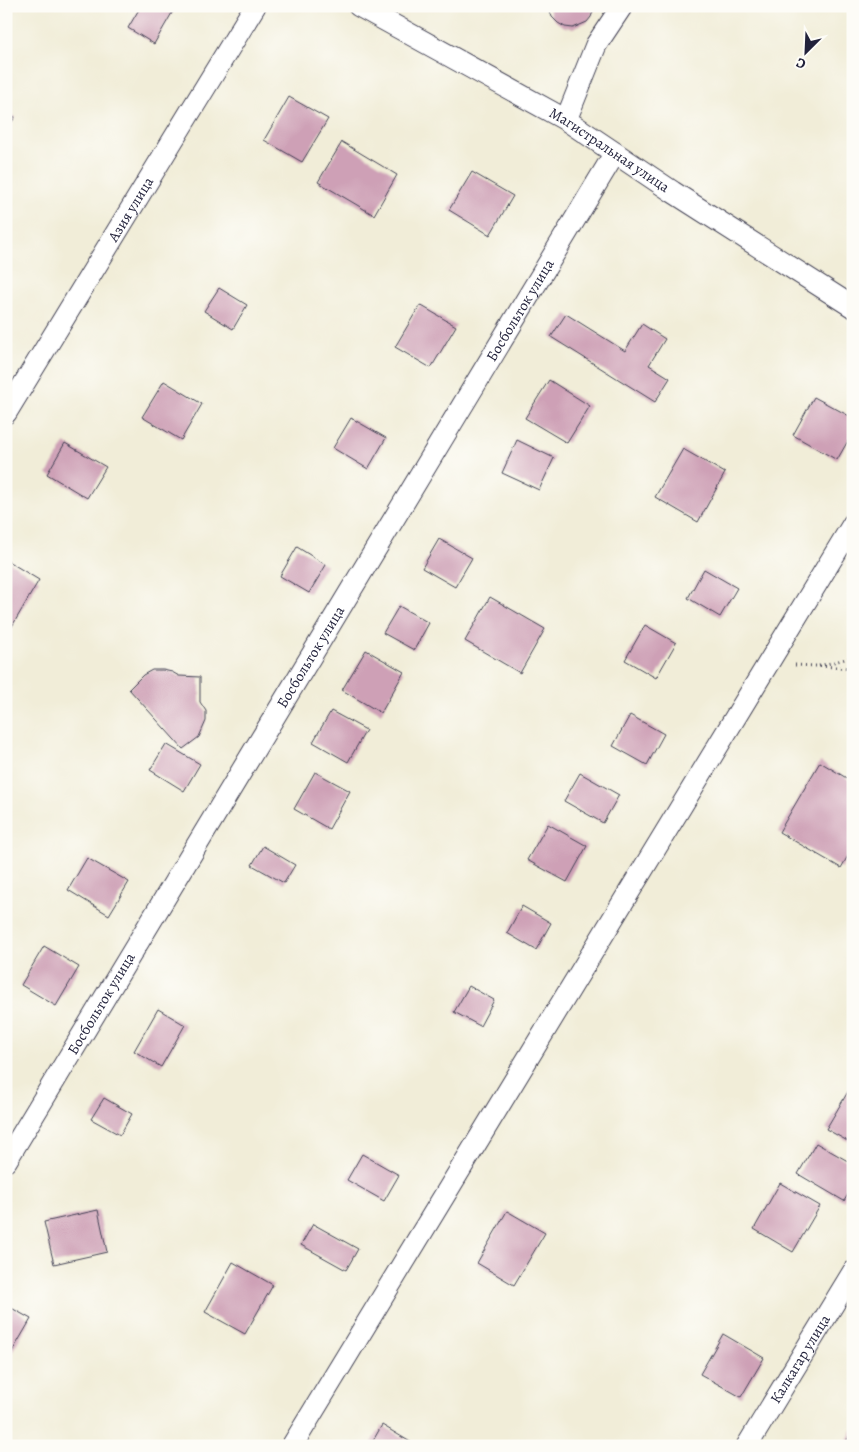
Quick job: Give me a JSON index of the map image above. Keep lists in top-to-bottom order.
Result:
{
  "streets": {
    "street": [
      "Магистральная улица",
      "Азия улица",
      "Босбольток улица",
      "Калкагар улица"
    ]
  },
  "crossings": [
    ["Магистральная улица", "Босбольток улица"]
  ],
  "north": "bottom left"
}
